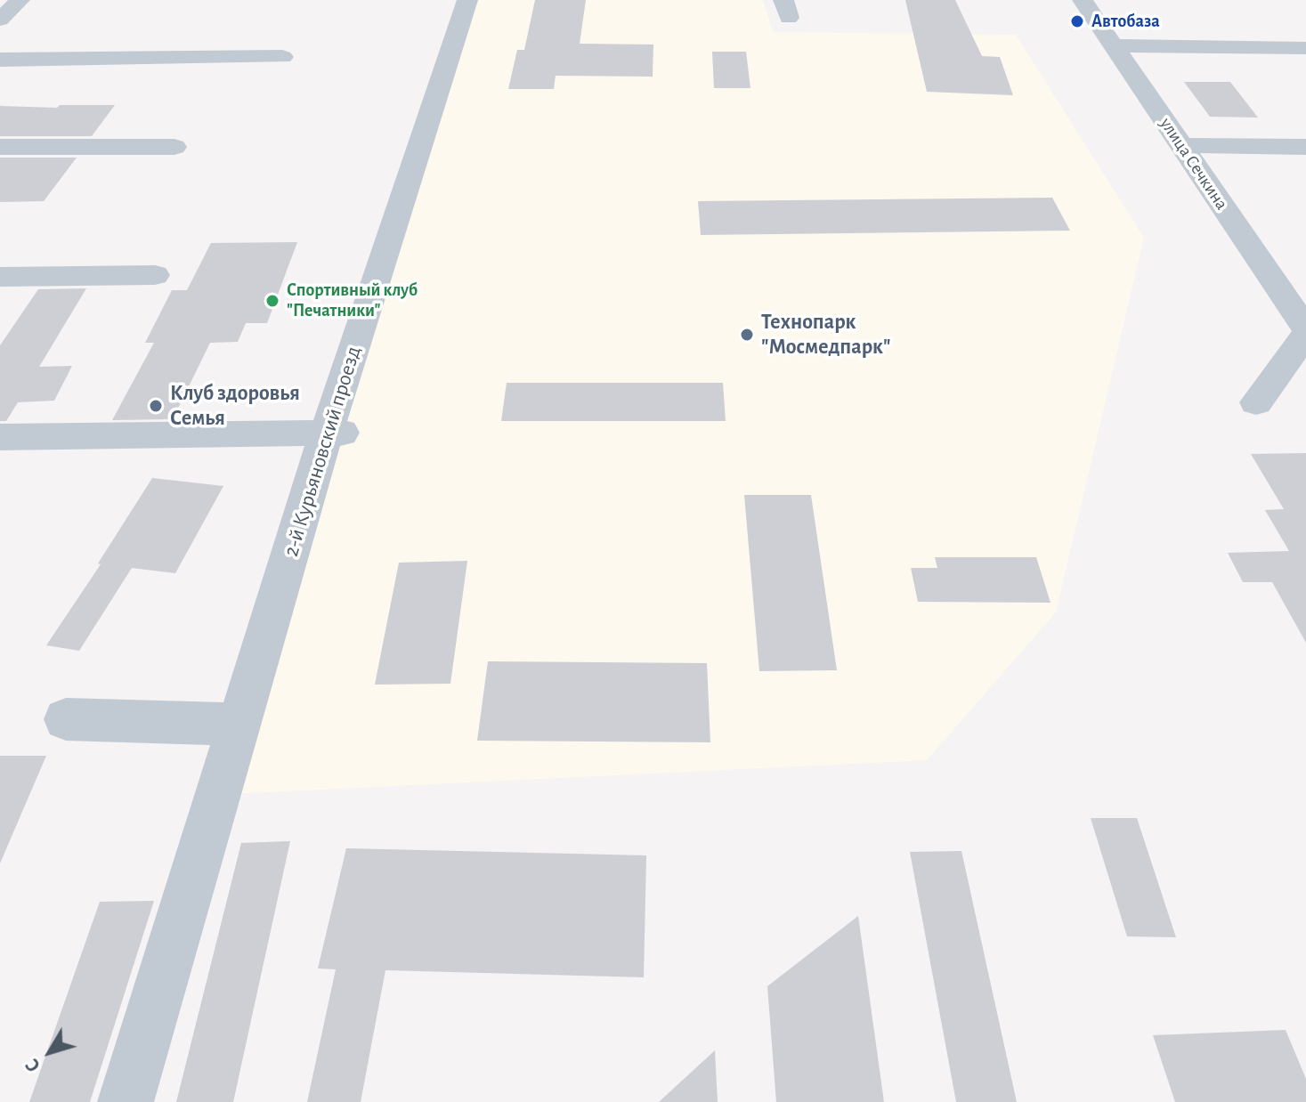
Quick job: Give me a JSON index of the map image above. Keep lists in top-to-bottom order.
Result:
{
  "streets": {
    "street": ["улица Сечкина", "2-й Курьяновский проезд"]
  },
  "places": [
    "Автобаза",
    "Спортивный клуб \"Печатники\"",
    "Технопарк \"Мосмедпарк\"",
    "Клуб здоровья Семья"
  ],
  "north": "bottom left"
}
